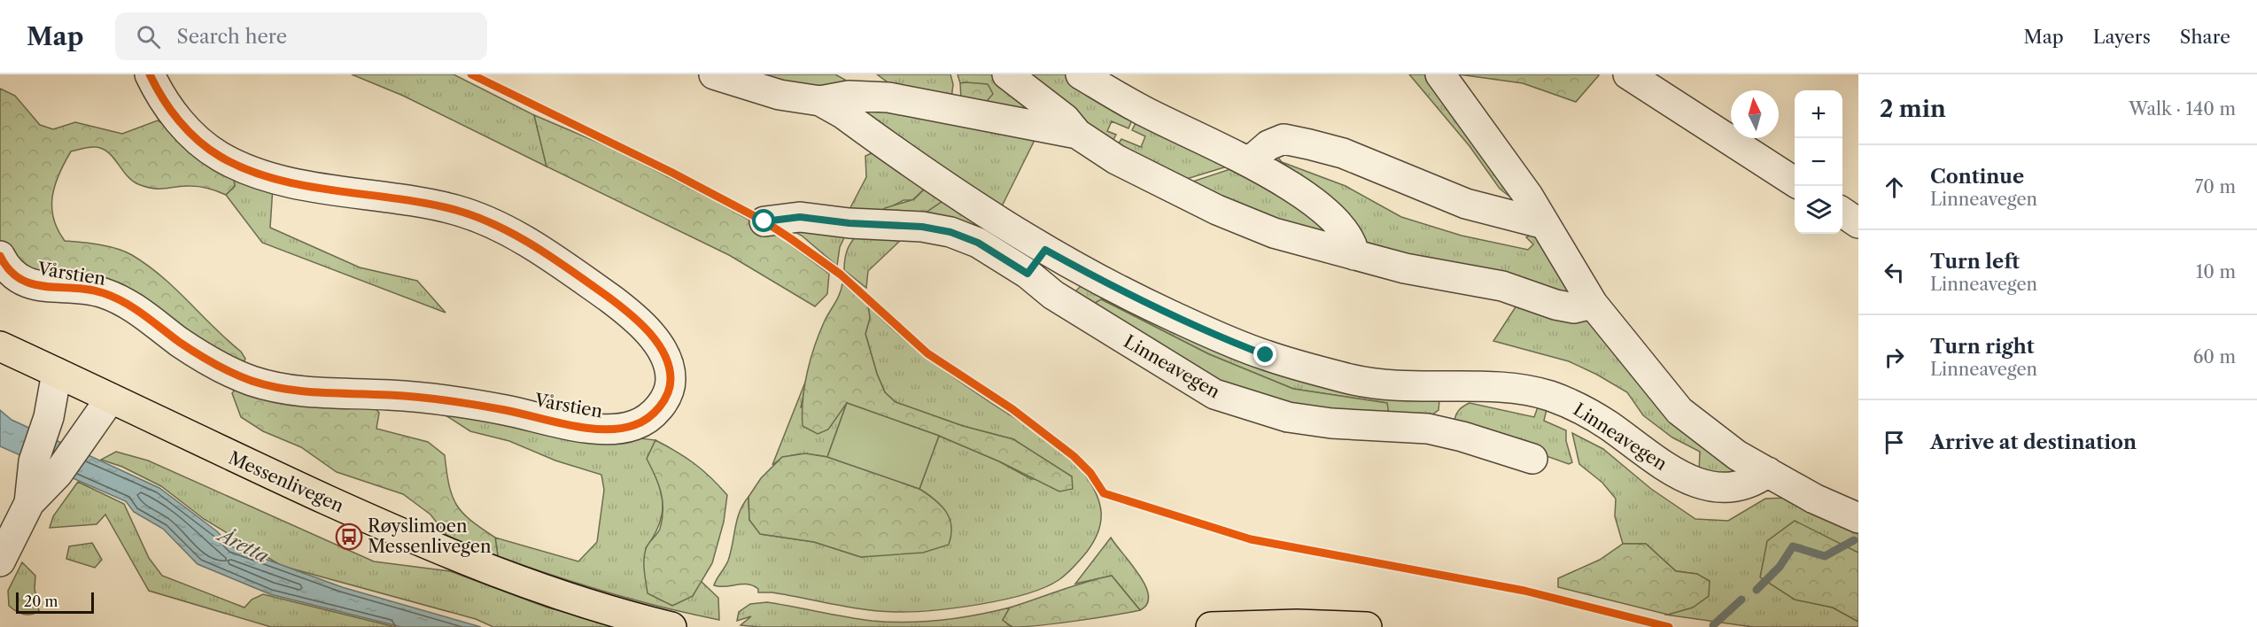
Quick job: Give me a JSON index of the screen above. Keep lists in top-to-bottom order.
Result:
{
  "streets": {
    "main road": ["Messenlivegen"],
    "street": ["Vårstien", "Linneavegen"]
  },
  "water": ["Åretta"],
  "places": {
    "bus stop": ["Røyslimoen Messenlivegen"]
  },
  "scale_bar": "20 m",
  "north": "top",
  "page": {
    "header": "Map",
    "search": "Search here",
    "nav": ["Map", "Layers", "Share"],
    "heading": ["2 min", "Walk · 140 m"],
    "map_buttons": ["+", "−"],
    "list": [
      ["Continue", "Linneavegen", "70 m"],
      ["Turn left", "Linneavegen", "10 m"],
      ["Turn right", "Linneavegen", "60 m"],
      "Arrive at destination"
    ],
    "scale": "20 m"
  }
}
